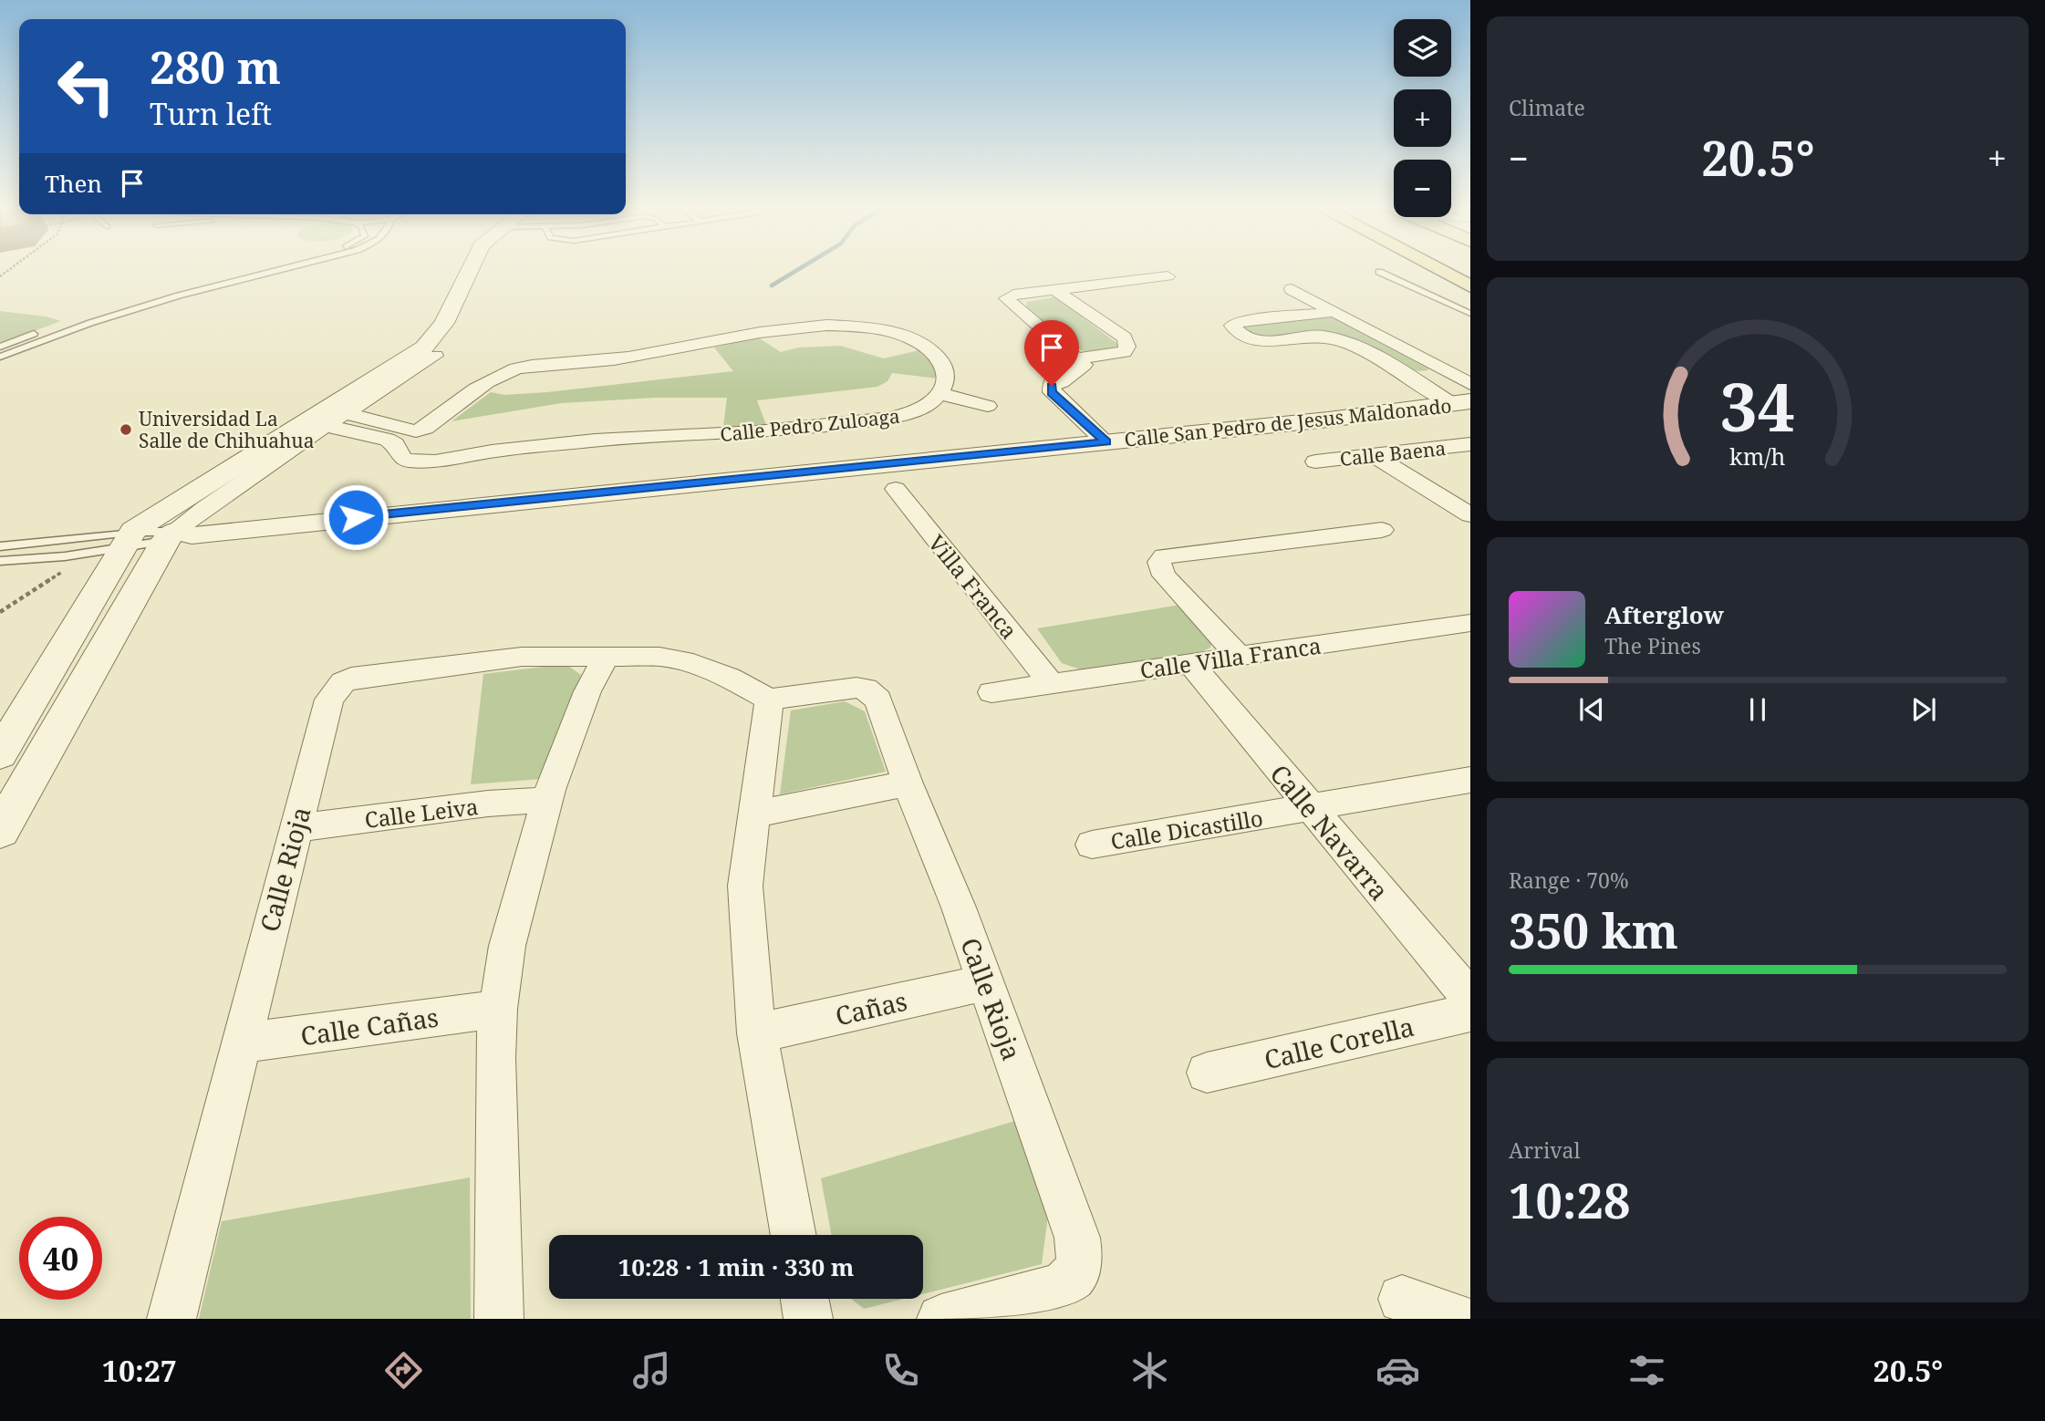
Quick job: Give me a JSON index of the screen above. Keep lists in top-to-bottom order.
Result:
{
  "streets": {
    "street": [
      "Calle San Pedro de Jesus Maldonado",
      "Calle Pedro Zuloaga",
      "Calle Baena",
      "Villa Franca",
      "Calle Villa Franca",
      "Calle Leiva",
      "Calle Dicastillo",
      "Calle Navarra",
      "Calle Rioja",
      "Cañas",
      "Calle Cañas",
      "Calle Corella"
    ]
  },
  "crossings": [
    ["Villa Franca", "Calle Villa Franca"],
    ["Calle Villa Franca", "Calle Navarra"],
    ["Calle Leiva", "Calle Rioja"],
    ["Calle Dicastillo", "Calle Navarra"],
    ["Calle Rioja", "Cañas"],
    ["Calle Rioja", "Calle Cañas"]
  ],
  "places": ["Universidad La Salle de Chihuahua"],
  "page": {
    "tile": [
      "Climate",
      ["Range · 70%", "350 km"],
      ["Arrival", "10:28"]
    ],
    "map_buttons": ["+", "−"],
    "turn": ["280 m", "Turn left"],
    "heat": ["−", "20.5°", "+"],
    "then": "Then",
    "song": ["Afterglow", "The Pines"],
    "limit": "40",
    "trip": "10:28 · 1 min · 330 m",
    "tabs": ["10:27", "20.5°"],
    "gauge": ["34", "km/h"]
  }
}
